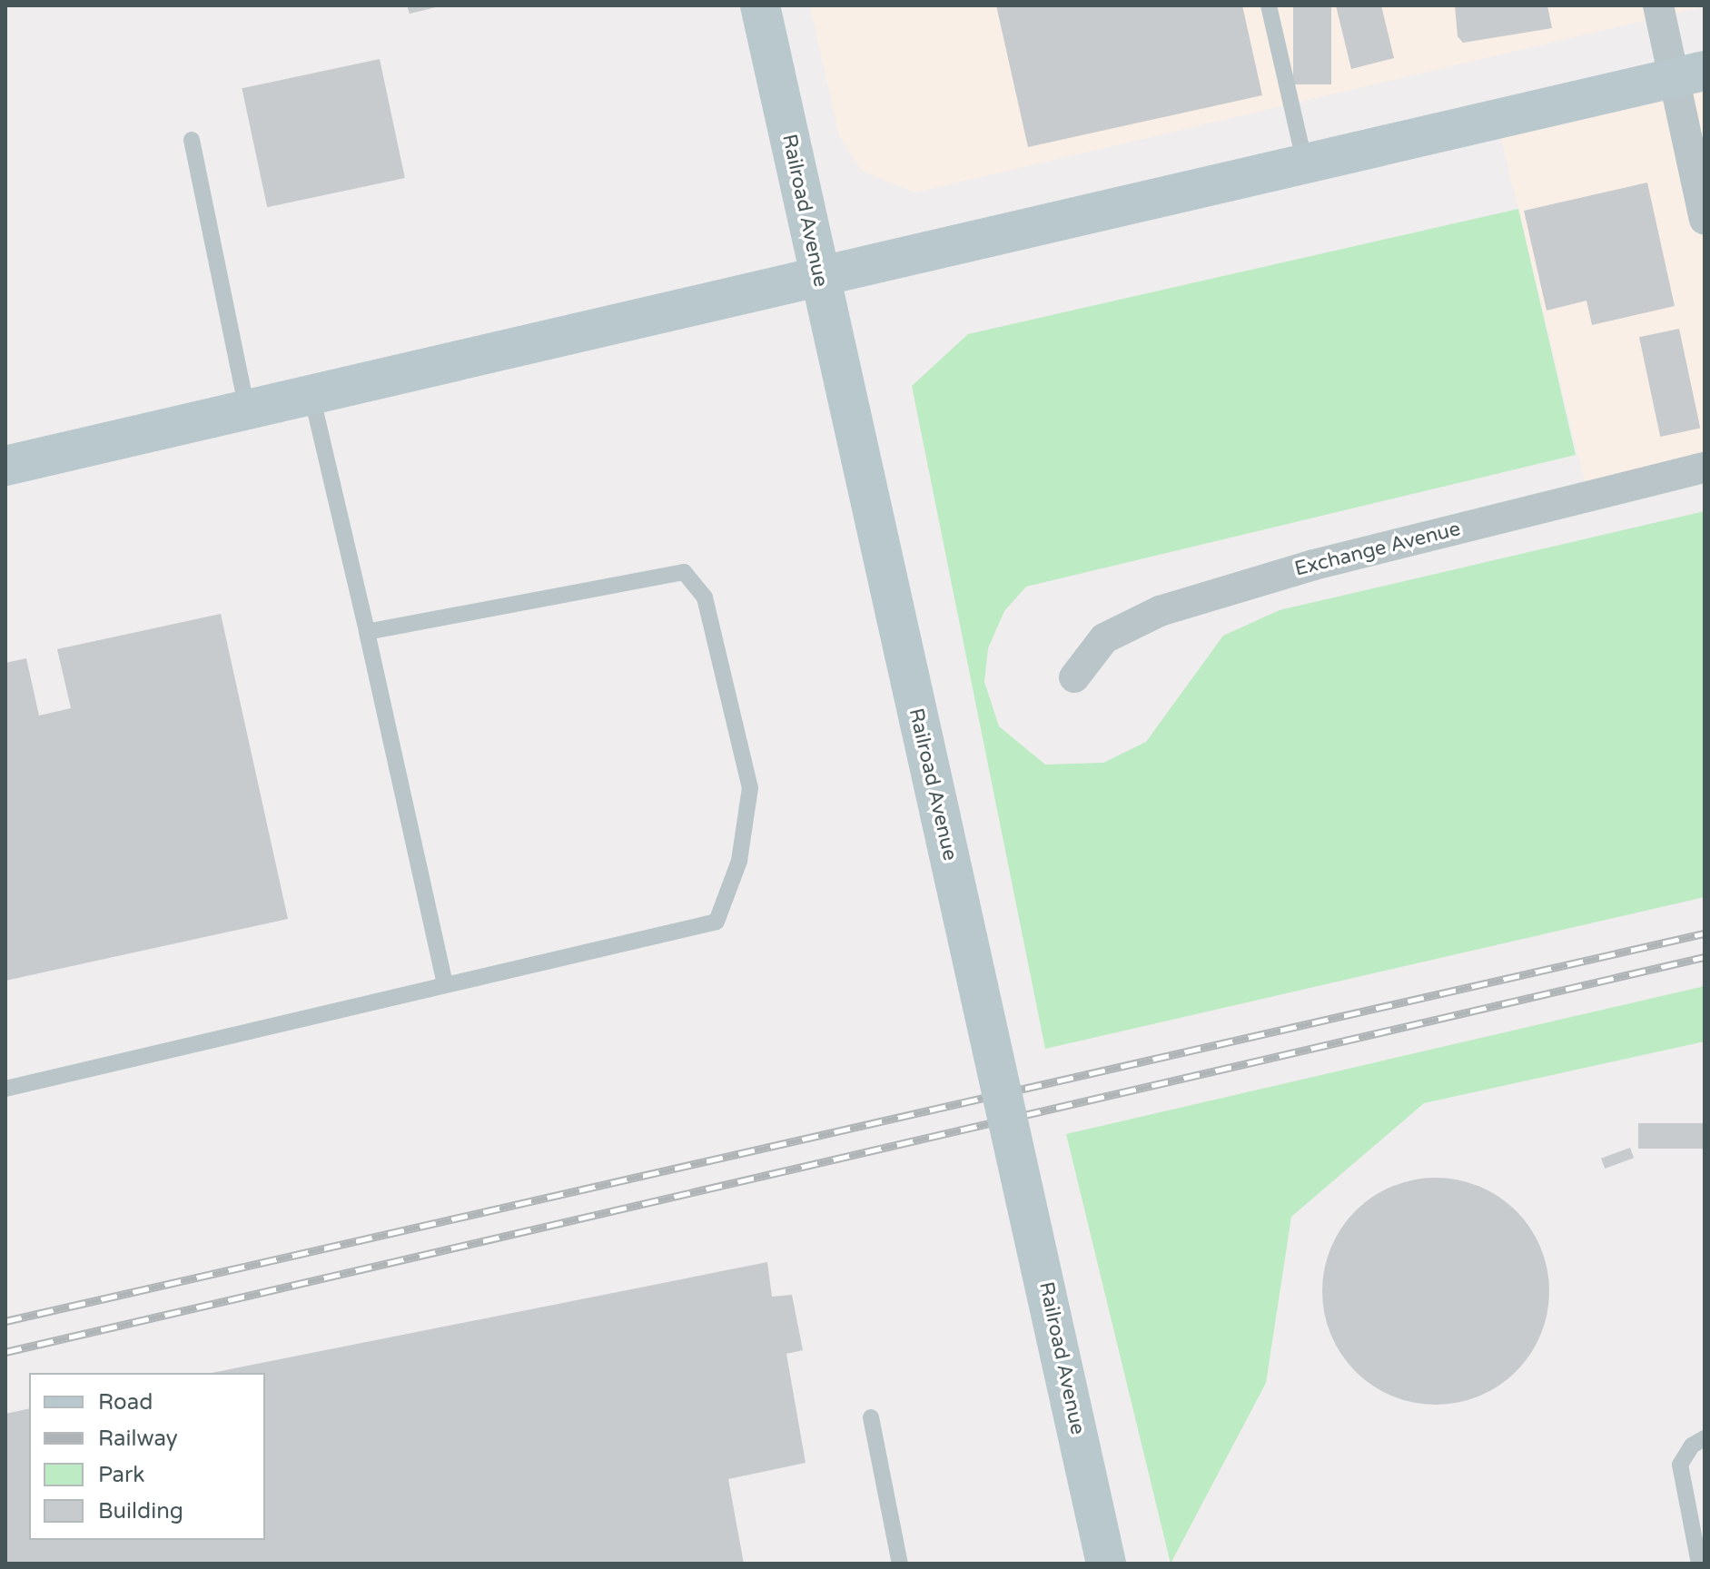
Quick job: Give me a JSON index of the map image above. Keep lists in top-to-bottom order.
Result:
{
  "streets": {
    "main road": ["Railroad Avenue"],
    "street": ["Exchange Avenue"]
  },
  "legend": [
    "Road",
    "Railway",
    "Park",
    "Building"
  ]
}
